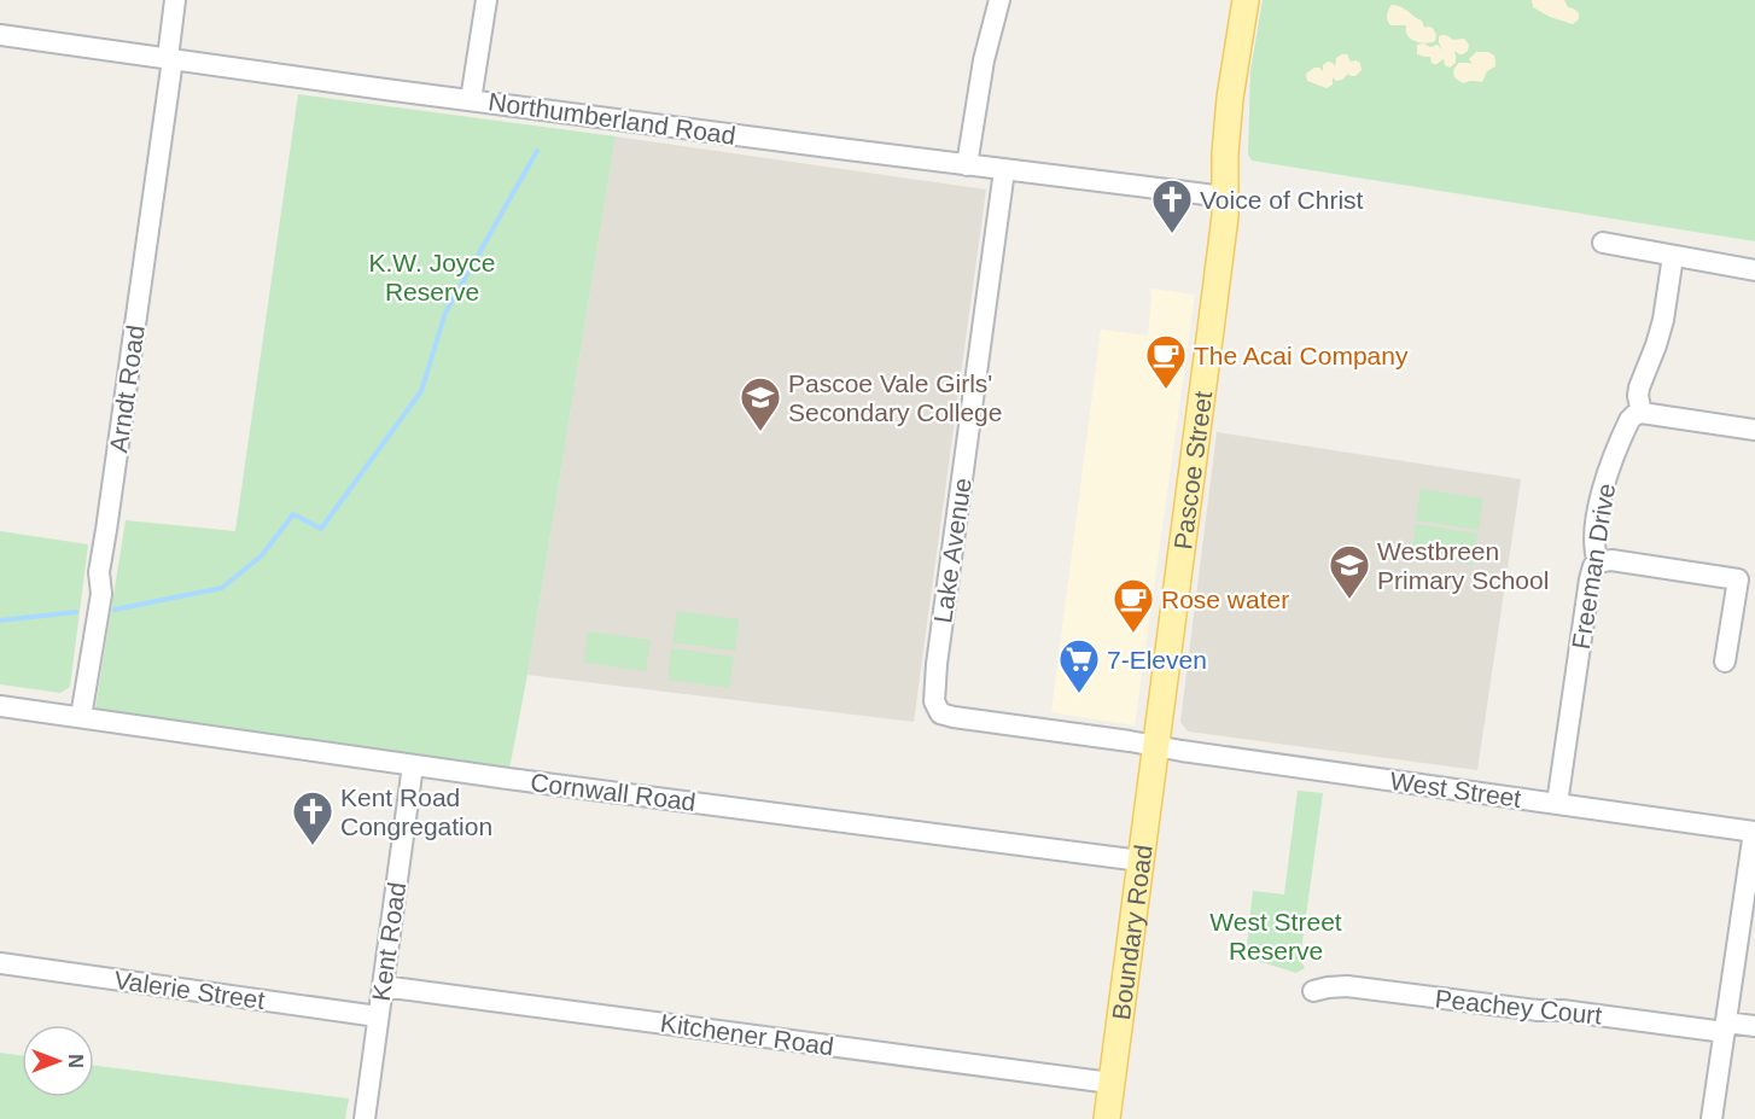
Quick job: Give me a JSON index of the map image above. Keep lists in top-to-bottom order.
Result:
{
  "streets": {
    "main road": ["Pascoe Street", "Boundary Road"],
    "street": [
      "Northumberland Road",
      "Arndt Road",
      "Lake Avenue",
      "Freeman Drive",
      "West Street",
      "Cornwall Road",
      "Kent Road",
      "Valerie Street",
      "Peachey Court",
      "Kitchener Road"
    ]
  },
  "crossings": [
    ["Northumberland Road", "Arndt Road"],
    ["Northumberland Road", "Pascoe Street"],
    ["Northumberland Road", "Lake Avenue"],
    ["Arndt Road", "Cornwall Road"],
    ["Pascoe Street", "Lake Avenue"],
    ["Pascoe Street", "West Street"],
    ["Pascoe Street", "Boundary Road"],
    ["Lake Avenue", "West Street"],
    ["Lake Avenue", "Boundary Road"],
    ["Freeman Drive", "West Street"],
    ["West Street", "Boundary Road"],
    ["Cornwall Road", "Boundary Road"],
    ["Cornwall Road", "Kent Road"],
    ["Boundary Road", "Kitchener Road"],
    ["Kent Road", "Valerie Street"],
    ["Kent Road", "Kitchener Road"]
  ],
  "parks": ["K.W. Joyce Reserve", "West Street Reserve"],
  "places": {
    "church": ["Voice of Christ", "Kent Road Congregation"],
    "cafe": ["The Acai Company", "Rose water"],
    "school or university": ["Pascoe Vale Girls' Secondary College", "Westbreen Primary School"],
    "supermarket": ["7-Eleven"]
  },
  "north": "right"
}
